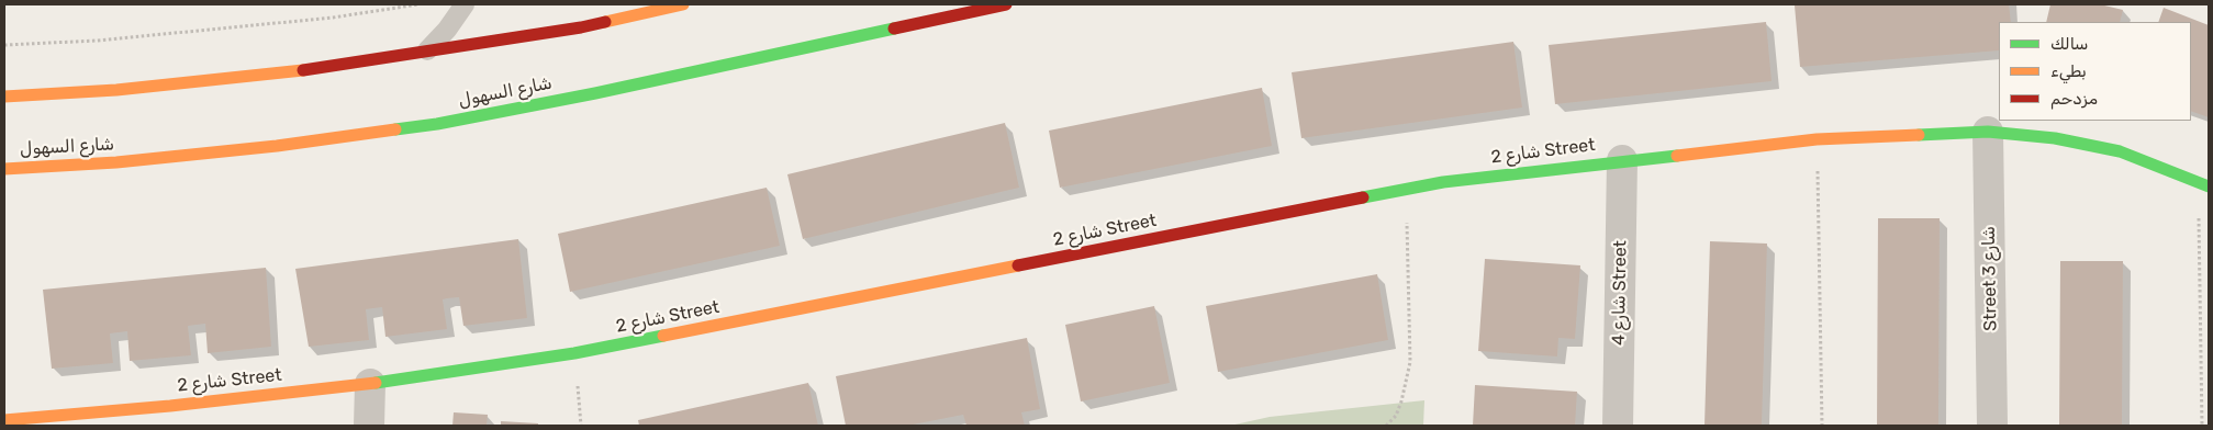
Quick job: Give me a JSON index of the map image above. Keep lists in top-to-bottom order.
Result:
{
  "streets": {
    "street": [
      "شارع السهول",
      "شارع 2 Street",
      "Street شارع 3",
      "شارع 4 Street"
    ]
  },
  "crossings": [
    ["شارع 2 Street", "Street شارع 3"],
    ["شارع 2 Street", "شارع 4 Street"]
  ],
  "legend": ["سالك", "بطيء", "مزدحم"]
}
